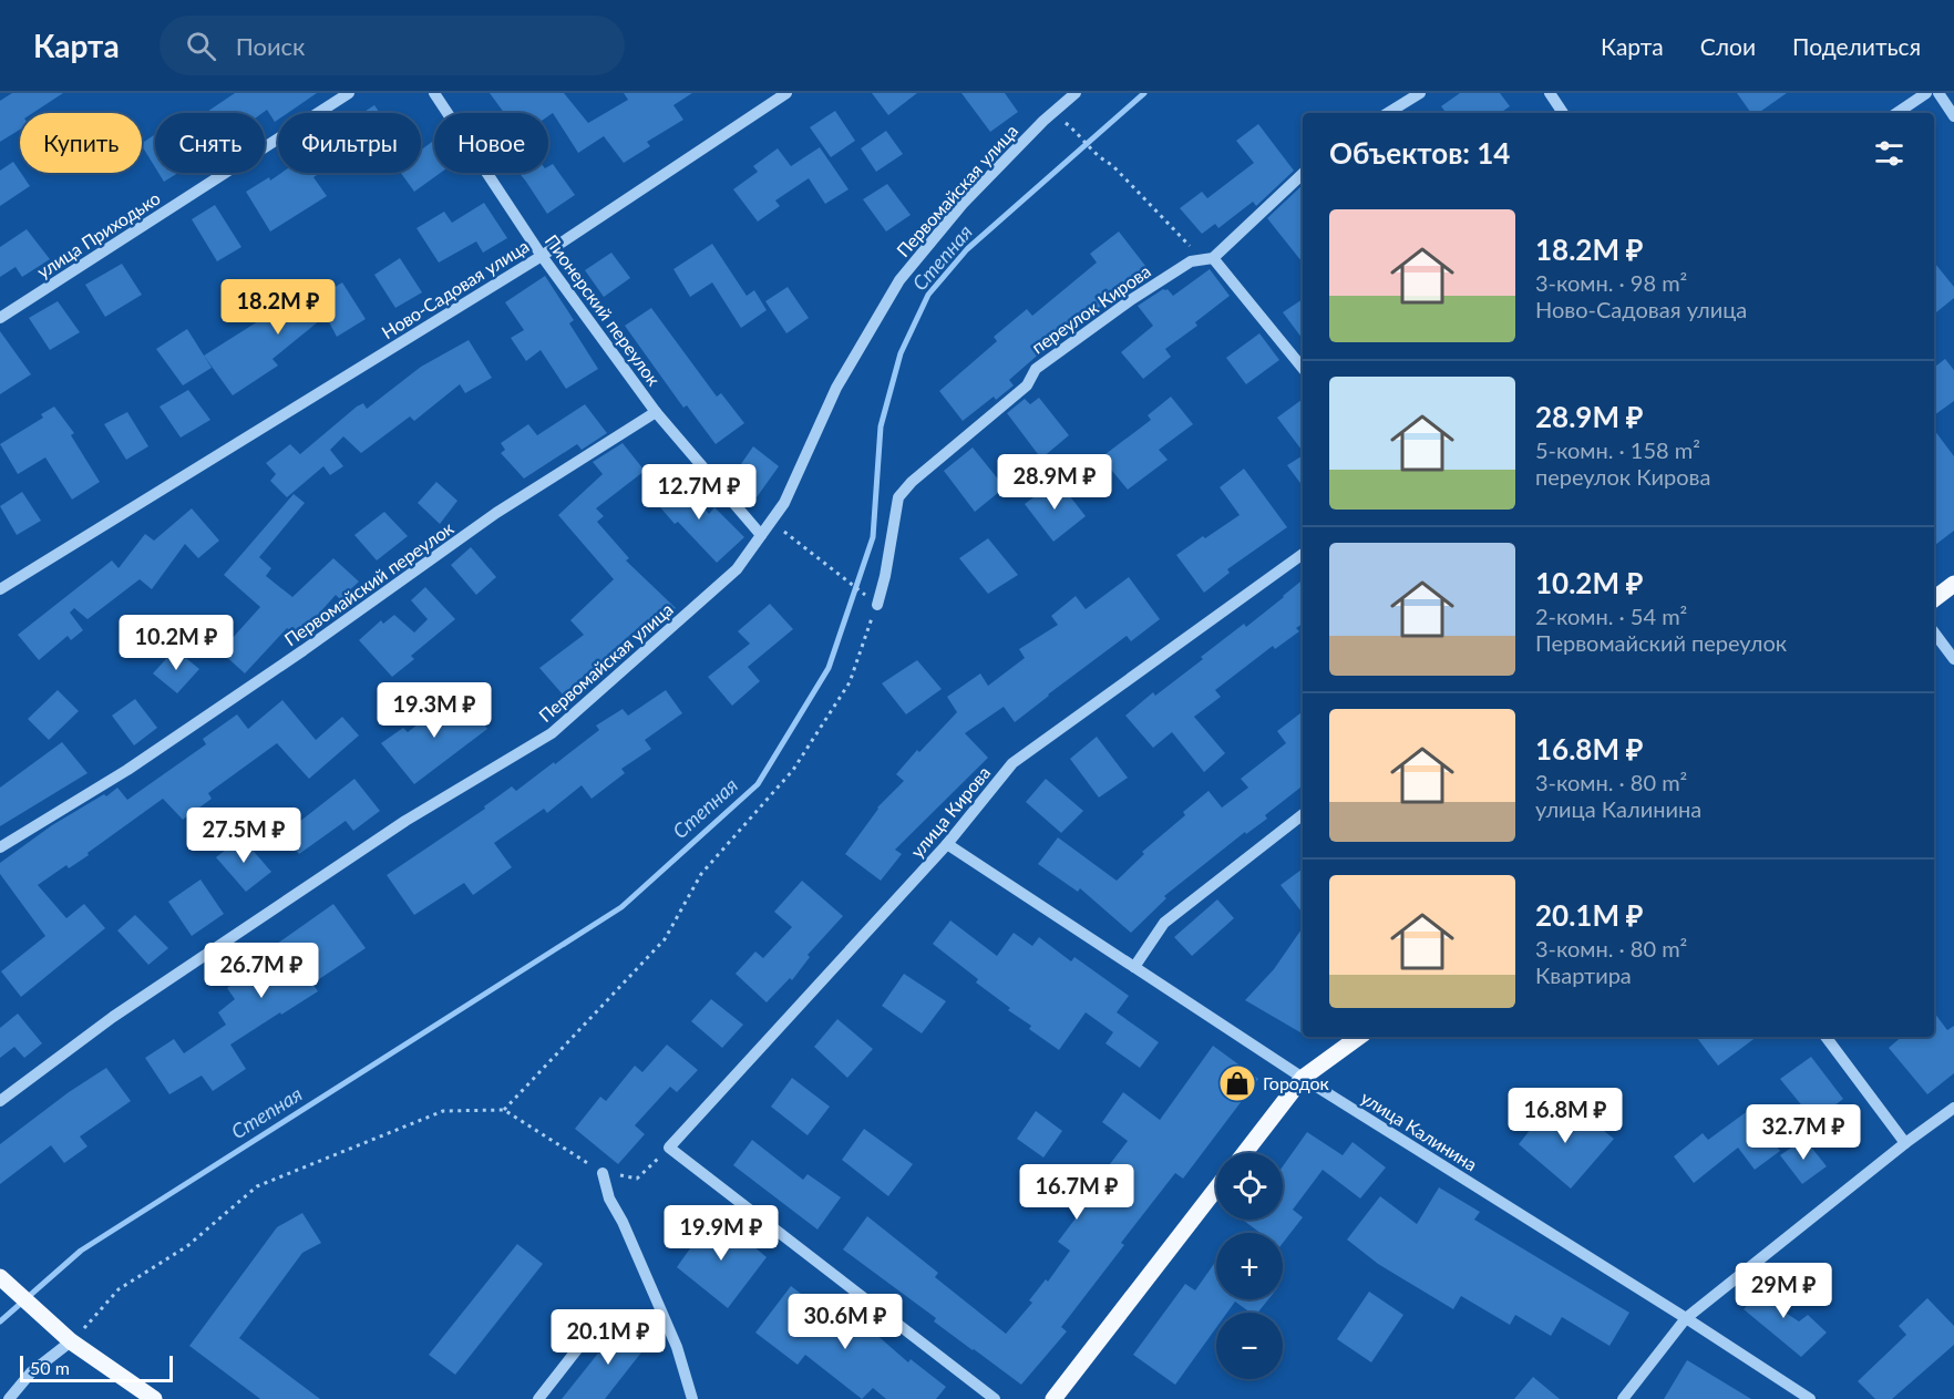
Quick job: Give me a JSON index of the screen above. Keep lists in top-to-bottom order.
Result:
{
  "streets": {
    "street": [
      "Первомайская улица",
      "улица Приходько",
      "Ново-Садовая улица",
      "переулок Кирова",
      "Пионерский переулок",
      "Первомайский переулок",
      "улица Кирова",
      "улица Калинина"
    ]
  },
  "crossings": [
    ["Первомайская улица", "Пионерский переулок"],
    ["Ново-Садовая улица", "Пионерский переулок"],
    ["Пионерский переулок", "Первомайский переулок"],
    ["улица Кирова", "улица Калинина"]
  ],
  "water": ["Степная"],
  "places": {
    "shop": ["Городок"]
  },
  "scale_bar": "50 m",
  "page": {
    "header": "Карта",
    "search": "Поиск",
    "nav": ["Карта", "Слои", "Поделиться"],
    "chip": [
      "Купить",
      "Снять",
      "Фильтры",
      "Новое"
    ],
    "heading": "Объектов: 14",
    "list": [
      {
        "name": "18.2M ₽",
        "note": "3-комн. · 98 m² · Ново-Садовая улица"
      },
      {
        "name": "28.9M ₽",
        "note": "5-комн. · 158 m² · переулок Кирова"
      },
      {
        "name": "10.2M ₽",
        "note": "2-комн. · 54 m² · Первомайский переулок"
      },
      {
        "name": "16.8M ₽",
        "note": "3-комн. · 80 m² · улица Калинина"
      },
      {
        "name": "20.1M ₽",
        "note": "3-комн. · 80 m² · Квартира"
      }
    ],
    "price": [
      "18.2M ₽",
      "28.9M ₽",
      "12.7M ₽",
      "10.2M ₽",
      "19.3M ₽",
      "27.5M ₽",
      "26.7M ₽",
      "16.8M ₽",
      "32.7M ₽",
      "16.7M ₽",
      "19.9M ₽",
      "29M ₽",
      "30.6M ₽",
      "20.1M ₽"
    ],
    "map_buttons": ["+", "−"],
    "scale": "50 m"
  }
}
